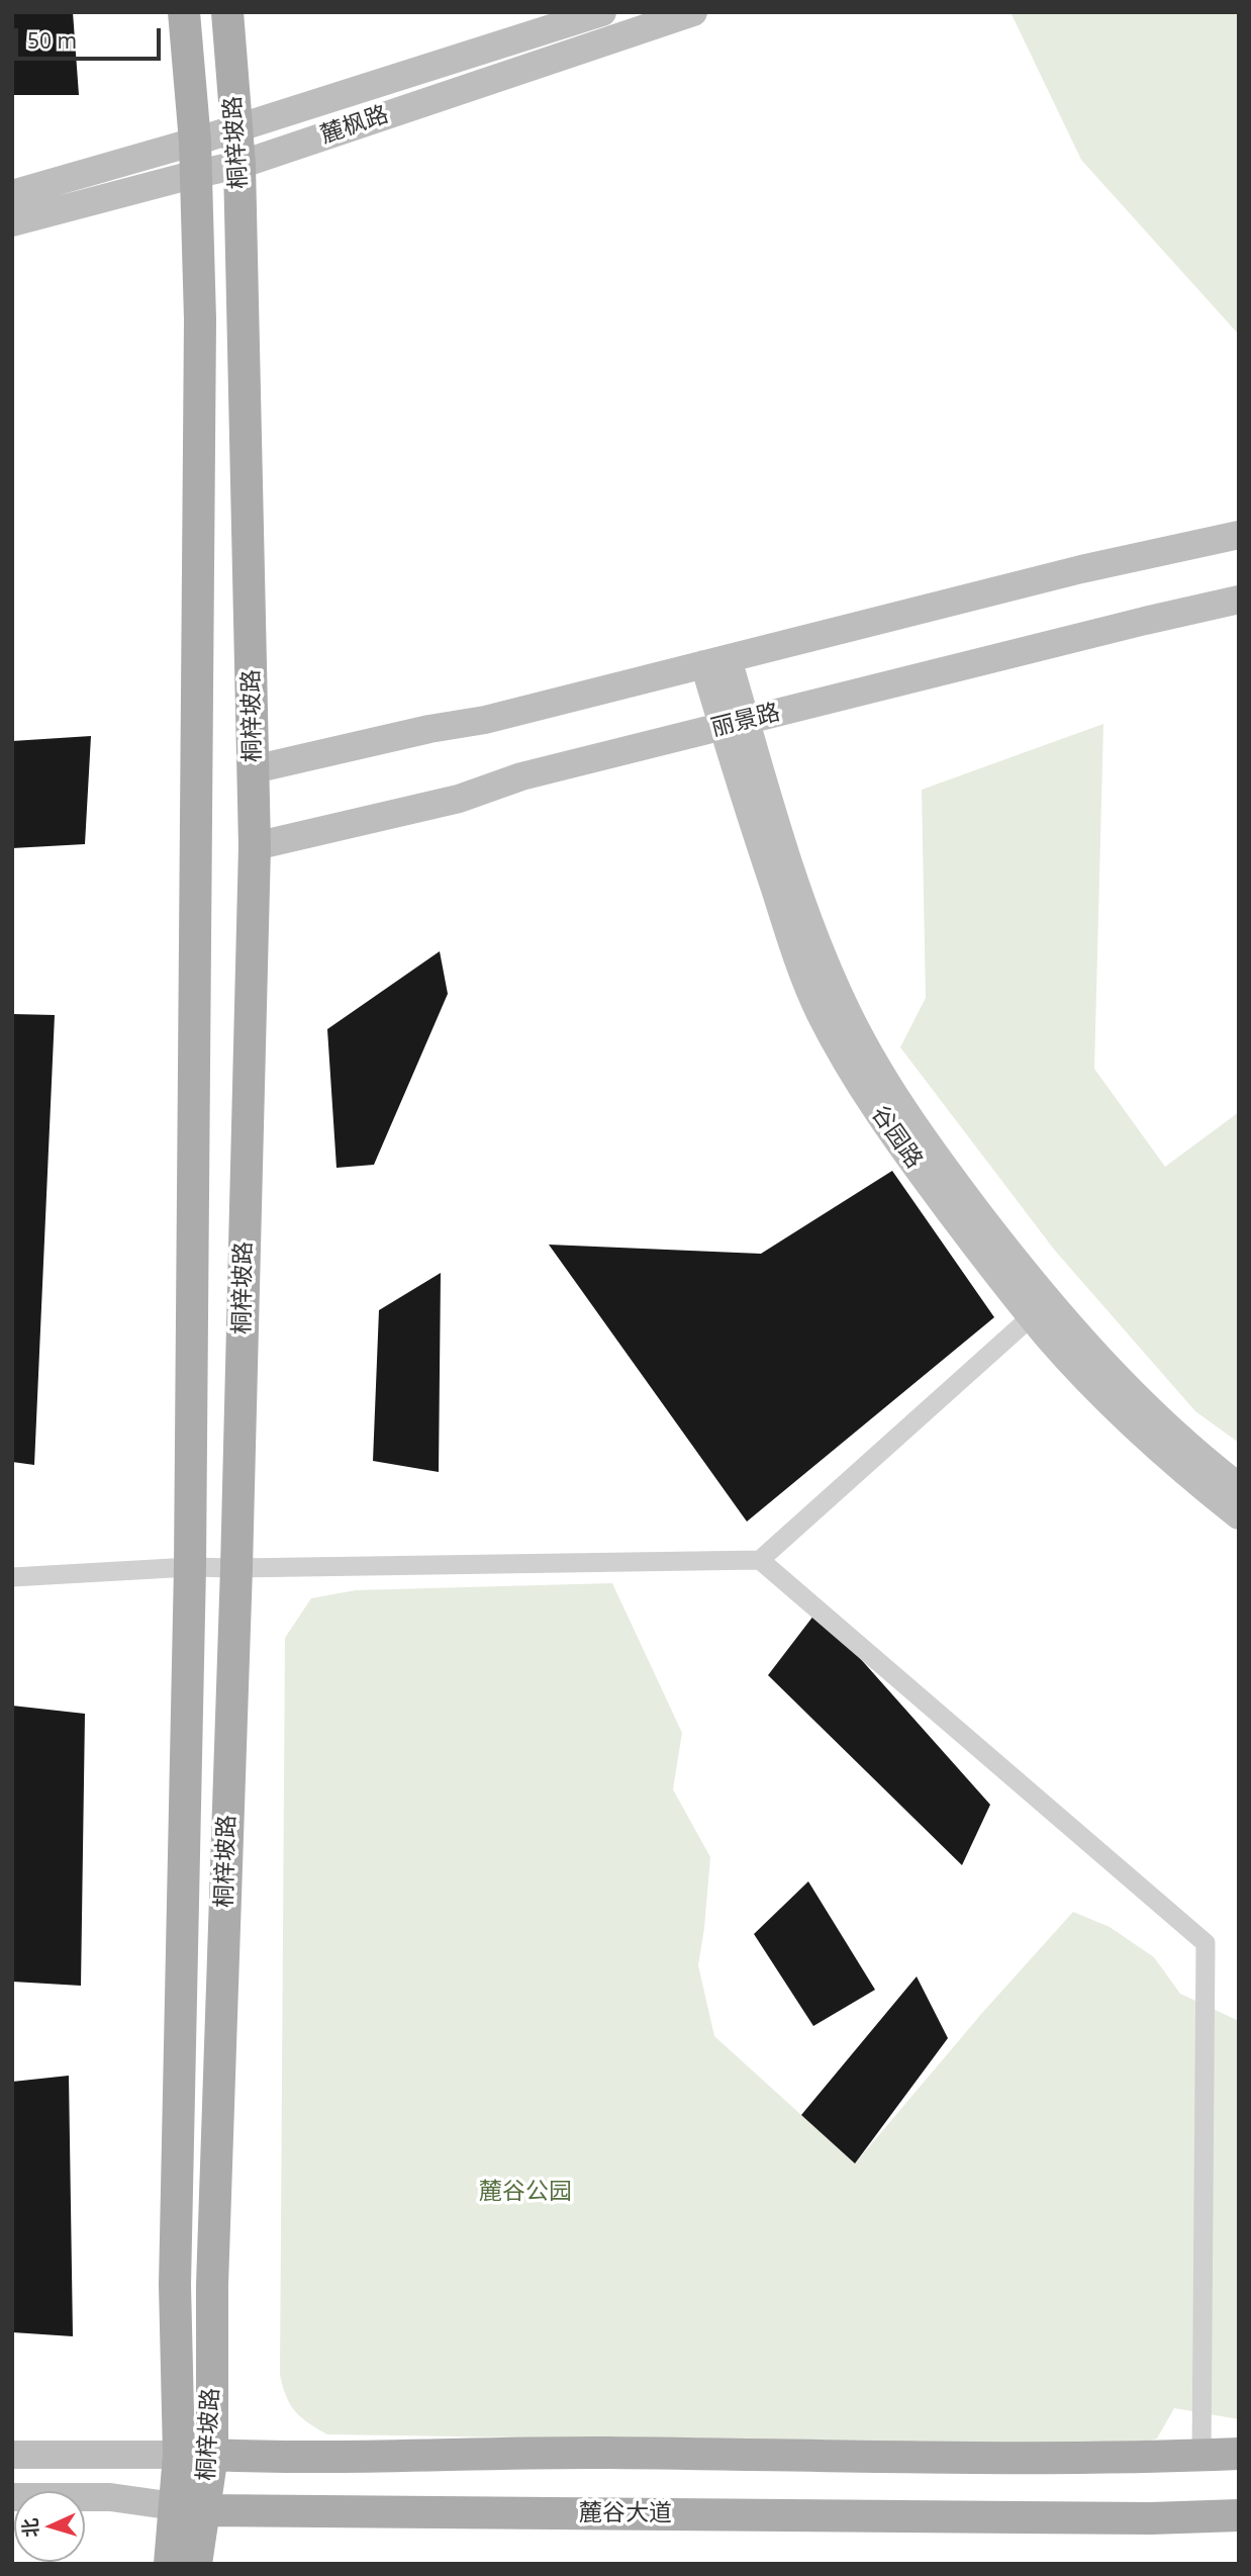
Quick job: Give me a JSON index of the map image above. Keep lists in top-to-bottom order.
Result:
{
  "streets": {
    "main road": [
      "麓枫路",
      "桐梓坡路",
      "丽景路",
      "谷园路",
      "麓谷大道"
    ]
  },
  "crossings": [
    ["麓枫路", "桐梓坡路"],
    ["桐梓坡路", "丽景路"],
    ["桐梓坡路", "麓谷大道"],
    ["丽景路", "谷园路"]
  ],
  "parks": ["麓谷公园"],
  "scale_bar": "50 m",
  "north": "left"
}
